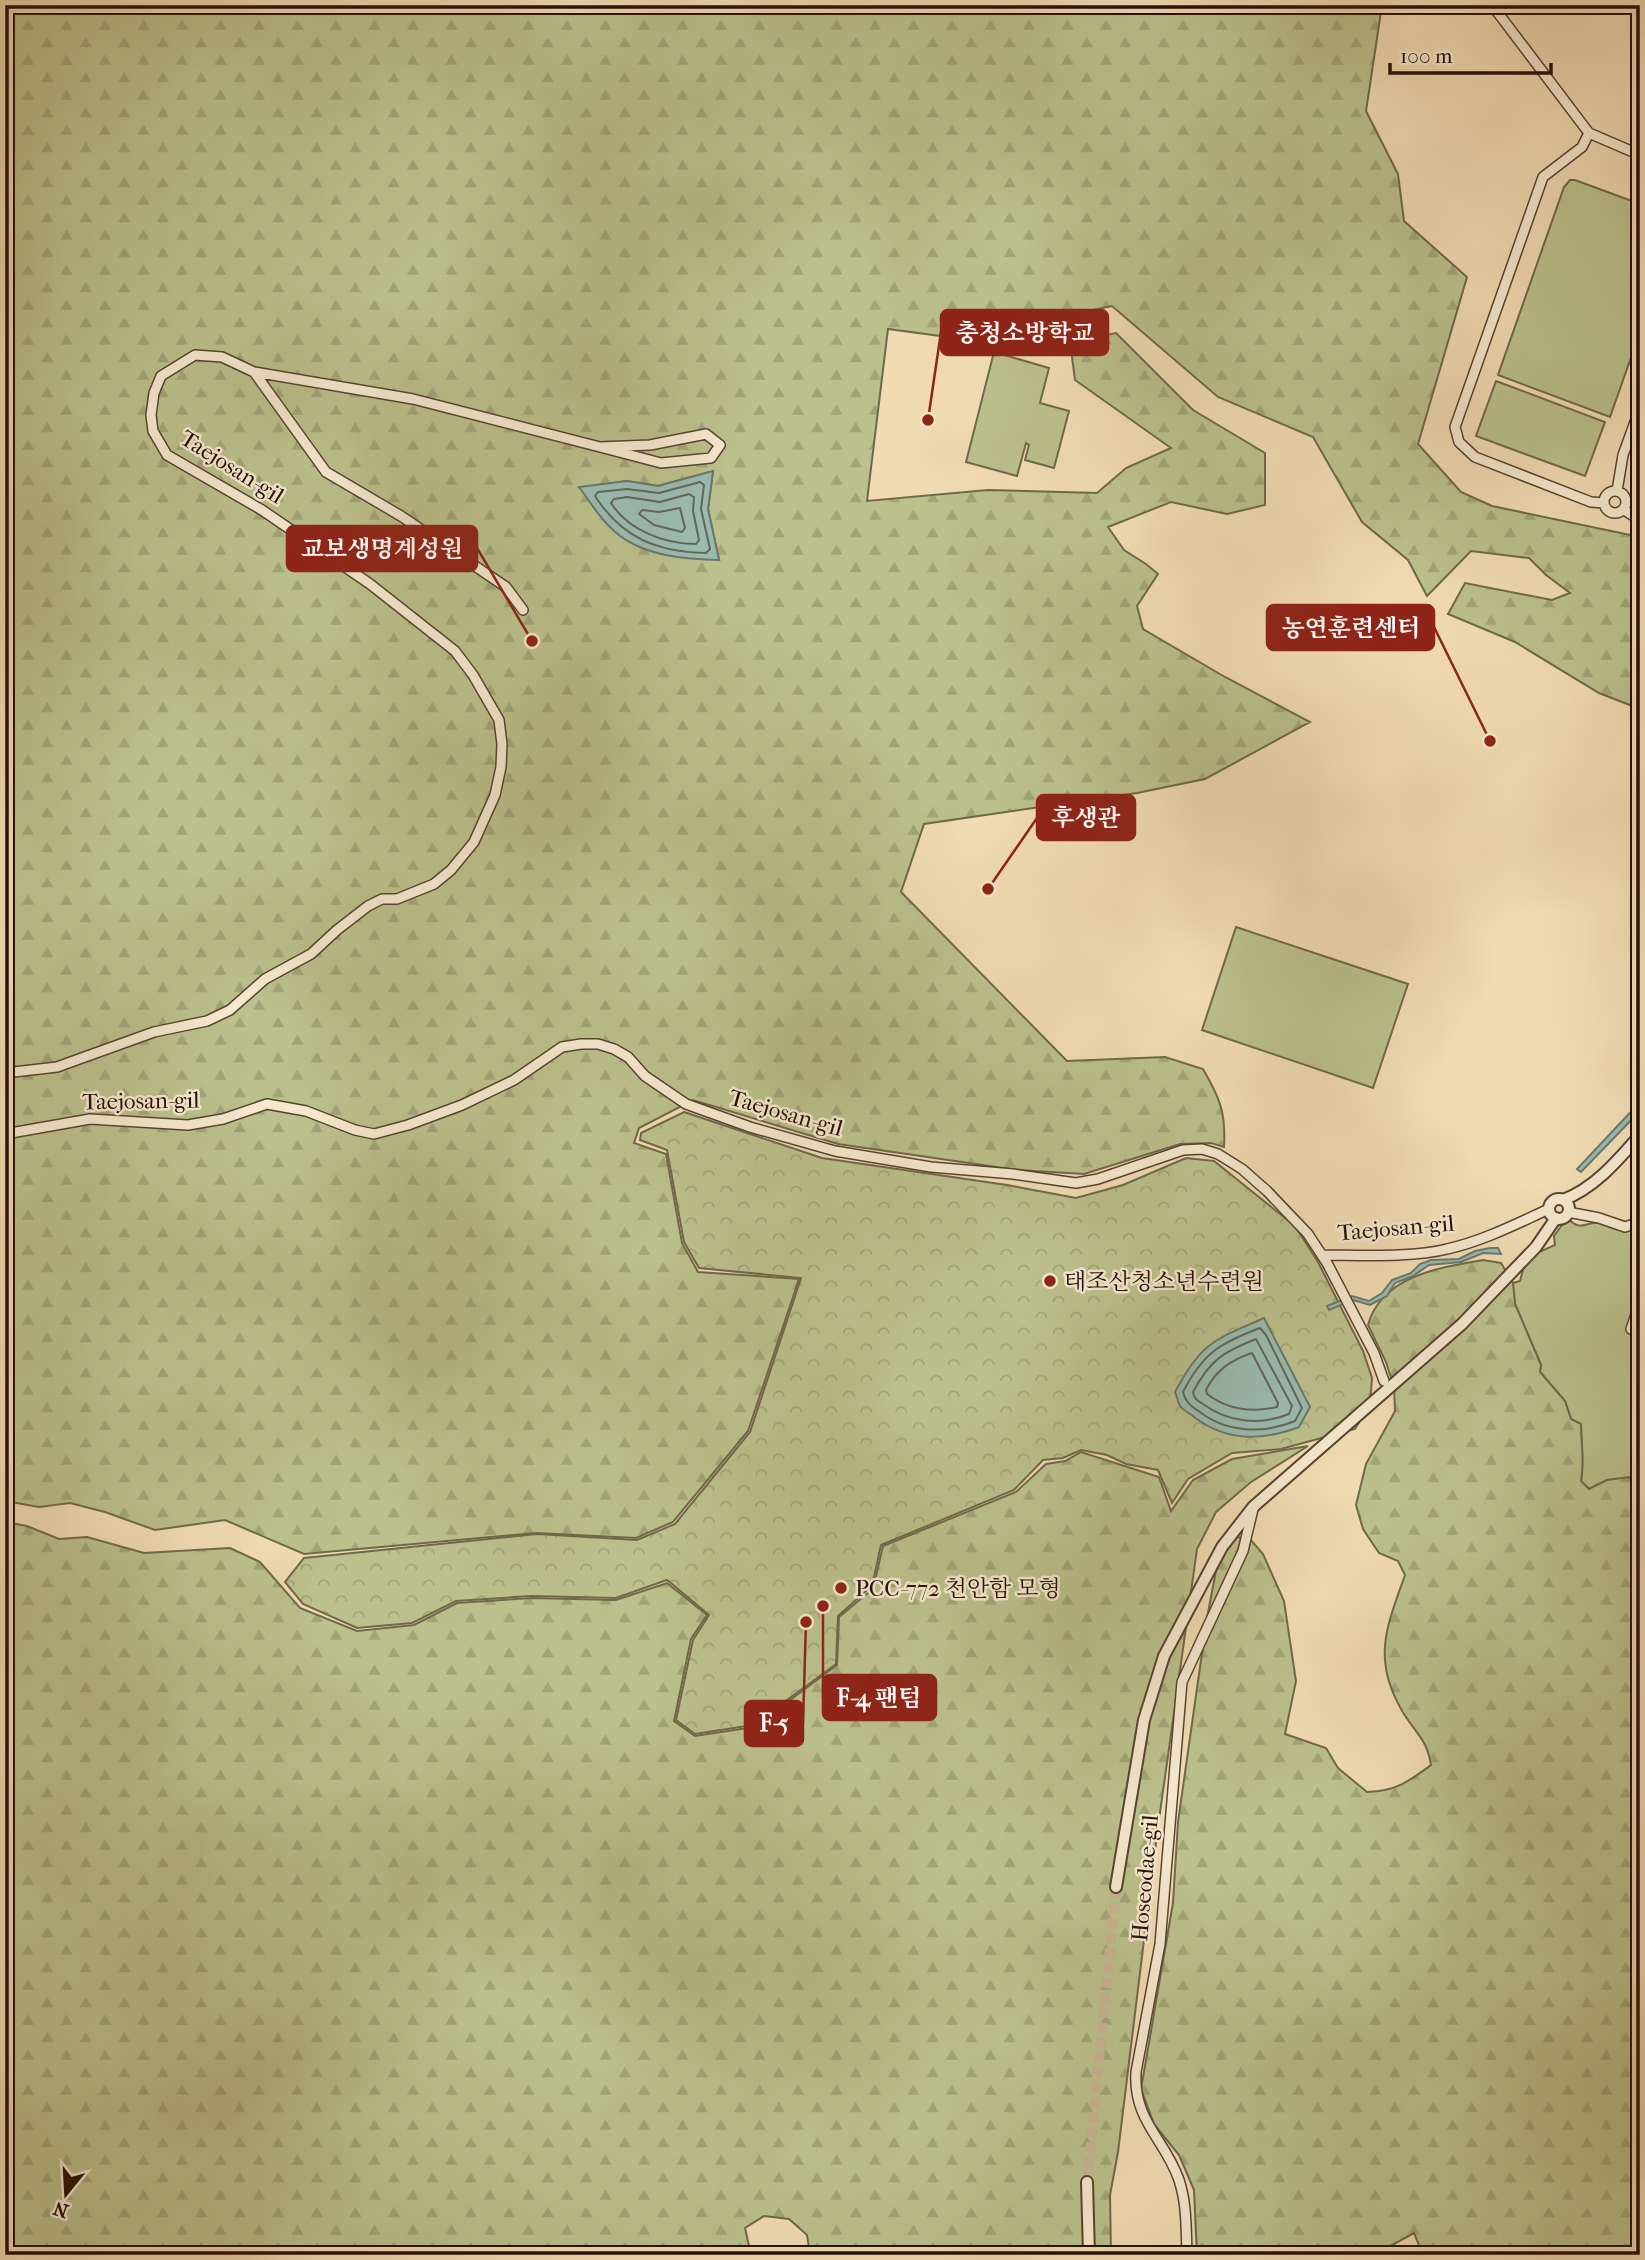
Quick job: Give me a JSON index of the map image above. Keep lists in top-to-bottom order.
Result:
{
  "streets": {
    "street": ["Taejosan-gil", "Hoseodae-gil"]
  },
  "places": [
    "충청소방학교",
    "교보생명계성원",
    "농연훈련센터",
    "후생관",
    "태조산청소년수련원",
    "PCC-772 천안함 모형",
    "F-4 팬텀",
    "F-5"
  ],
  "scale_bar": "100 m",
  "north": "bottom"
}
